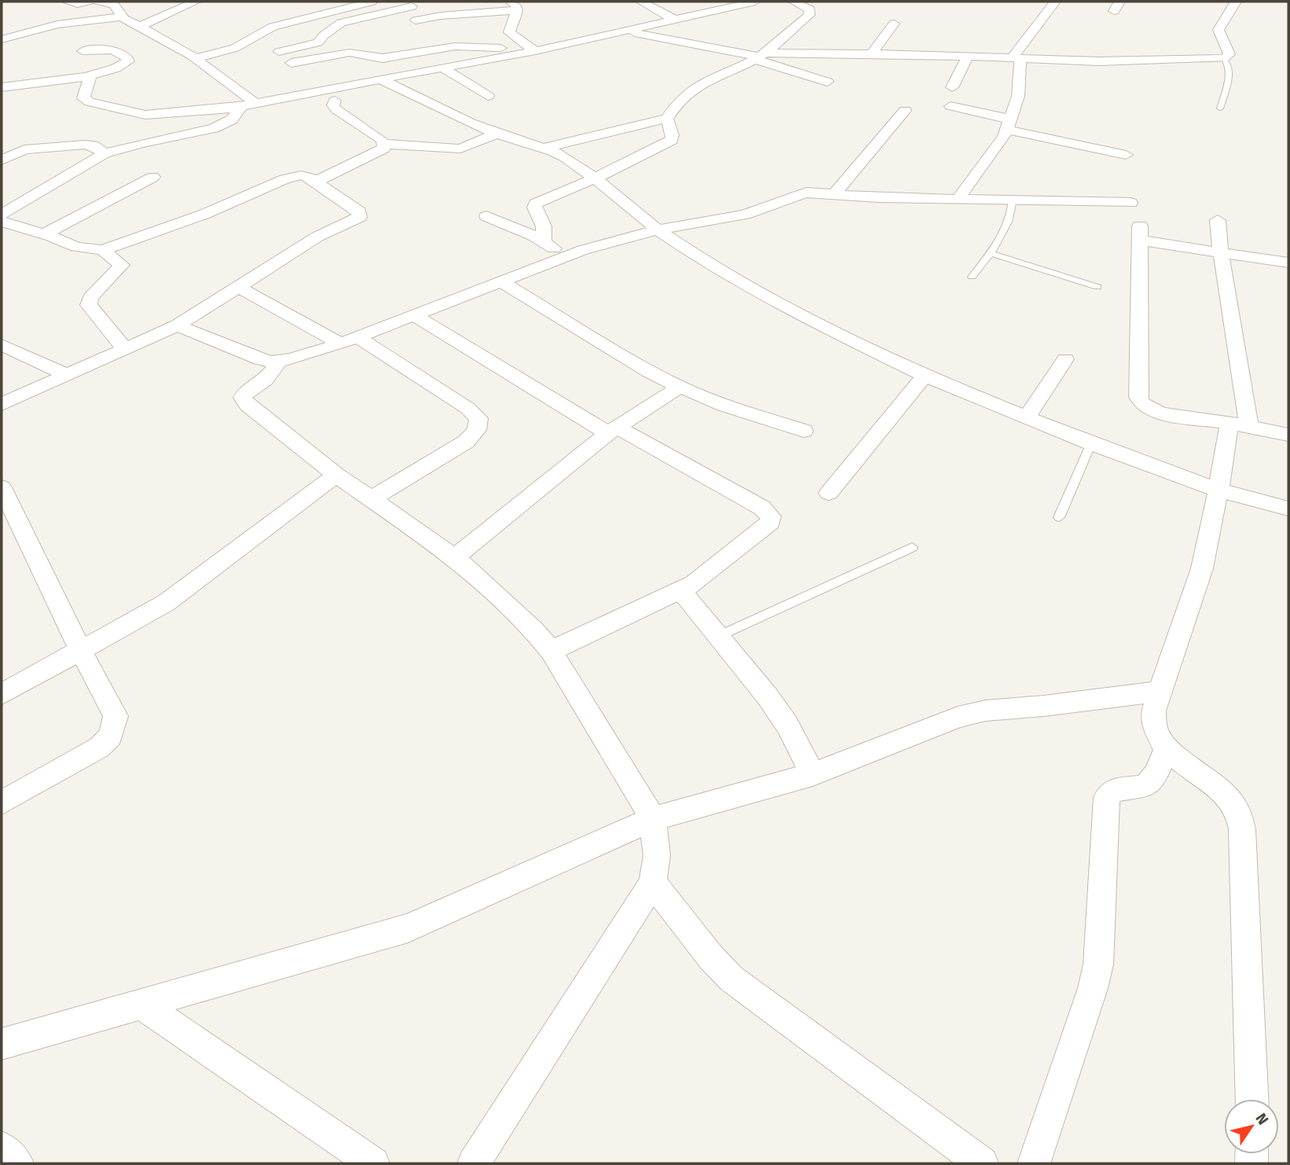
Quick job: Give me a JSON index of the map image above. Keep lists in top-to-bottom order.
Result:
{
  "north": "top right"
}
